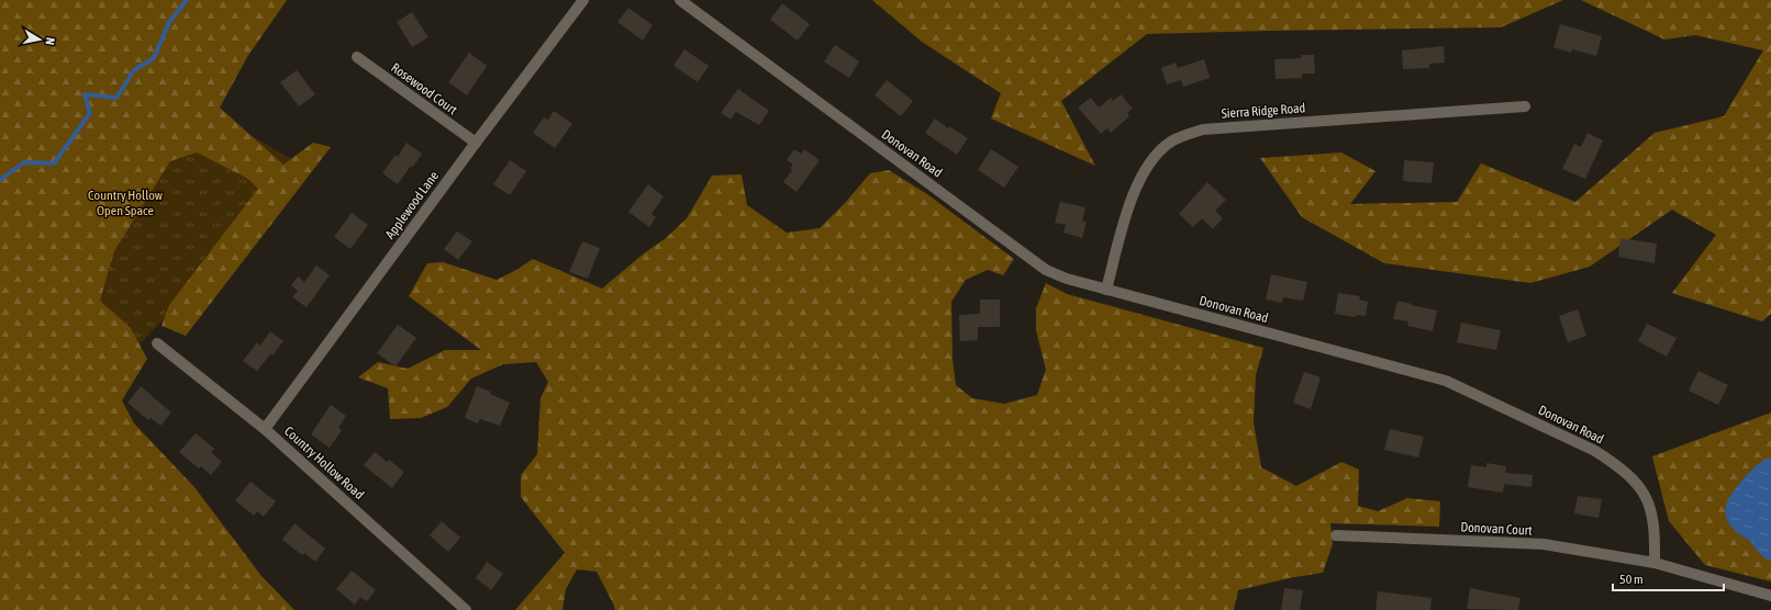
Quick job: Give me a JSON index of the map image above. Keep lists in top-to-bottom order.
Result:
{
  "streets": {
    "street": [
      "Rosewood Court",
      "Sierra Ridge Road",
      "Donovan Road",
      "Applewood Lane",
      "Country Hollow Road",
      "Donovan Court"
    ]
  },
  "crossings": [
    ["Rosewood Court", "Applewood Lane"],
    ["Sierra Ridge Road", "Donovan Road"],
    ["Donovan Road", "Donovan Court"],
    ["Applewood Lane", "Country Hollow Road"]
  ],
  "parks": ["Country Hollow Open Space"],
  "scale_bar": "50 m",
  "north": "right"
}
